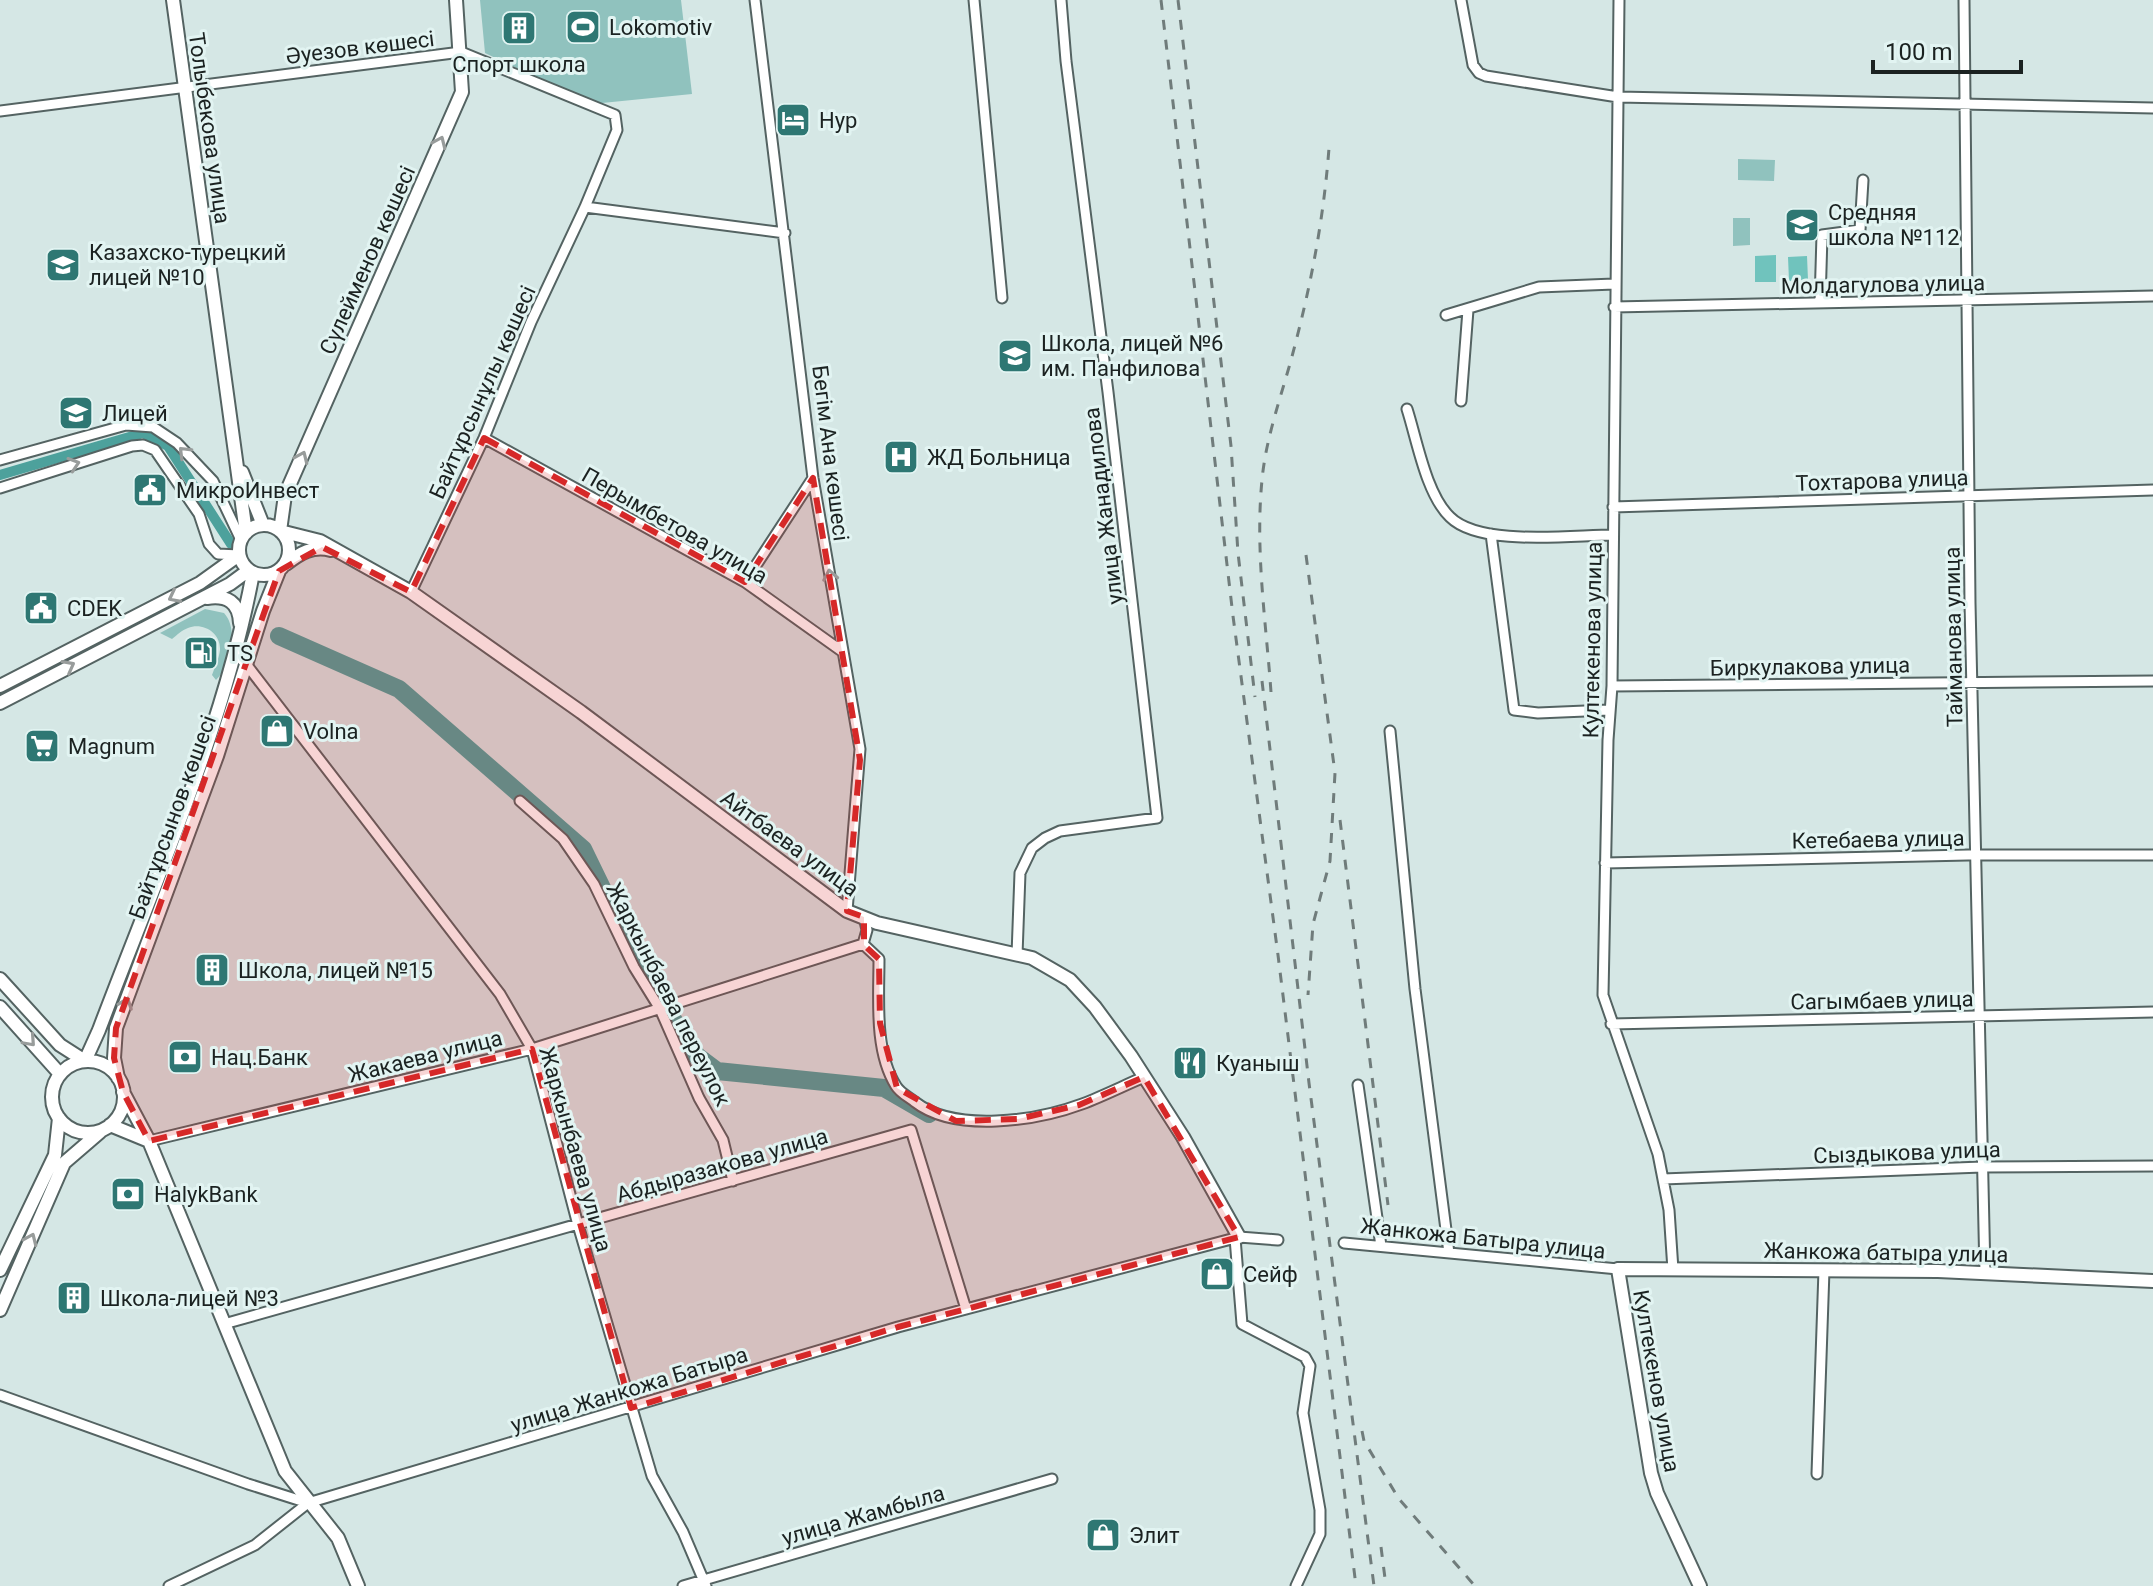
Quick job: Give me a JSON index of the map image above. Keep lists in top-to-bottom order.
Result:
{
  "streets": {
    "street": [
      "Әуезов көшесі",
      "Толыбекова улица",
      "Сүлейменов көшесі",
      "Молдагулова улица",
      "Байтұрсынұлы көшесі",
      "Бегім Ана көшесі",
      "Тохтарова улица",
      "улица Жанадилова",
      "Перымбетова улица",
      "Тайманова улица",
      "Култекенова улица",
      "Биркулакова улица",
      "Байтұрсынов көшесі",
      "Кетебаева улица",
      "Айтбаева улица",
      "Жаркынбаева переулок",
      "Сагымбаев улица",
      "Жакаева улица",
      "Жаркынбаева улица",
      "Сыздыкова улица",
      "Абдыразакова улица",
      "Жанкожа Батыра улица",
      "Жанкожа батыра улица",
      "Култекенов улица",
      "улица Жанкожа Батыра",
      "улица Жамбыла"
    ]
  },
  "crossings": [
    ["Әуезов көшесі", "Толыбекова улица"],
    ["Әуезов көшесі", "Сүлейменов көшесі"],
    ["Әуезов көшесі", "Байтұрсынұлы көшесі"],
    ["Сүлейменов көшесі", "Байтұрсынов көшесі"],
    ["Сүлейменов көшесі", "Айтбаева улица"],
    ["Молдагулова улица", "Тайманова улица"],
    ["Молдагулова улица", "Култекенова улица"],
    ["Байтұрсынұлы көшесі", "Перымбетова улица"],
    ["Байтұрсынұлы көшесі", "Айтбаева улица"],
    ["Бегім Ана көшесі", "Перымбетова улица"],
    ["Бегім Ана көшесі", "Айтбаева улица"],
    ["Тохтарова улица", "Тайманова улица"],
    ["Тохтарова улица", "Култекенова улица"],
    ["улица Жанадилова", "Айтбаева улица"],
    ["Тайманова улица", "Биркулакова улица"],
    ["Тайманова улица", "Кетебаева улица"],
    ["Тайманова улица", "Сагымбаев улица"],
    ["Тайманова улица", "Сыздыкова улица"],
    ["Тайманова улица", "Жанкожа батыра улица"],
    ["Култекенова улица", "Биркулакова улица"],
    ["Култекенова улица", "Кетебаева улица"],
    ["Култекенова улица", "Сагымбаев улица"],
    ["Култекенова улица", "Сыздыкова улица"],
    ["Култекенова улица", "Жанкожа батыра улица"],
    ["Байтұрсынов көшесі", "Айтбаева улица"],
    ["Байтұрсынов көшесі", "Жаркынбаева улица"],
    ["Айтбаева улица", "улица Жанкожа Батыра"],
    ["Жаркынбаева переулок", "Жакаева улица"],
    ["Жаркынбаева переулок", "Абдыразакова улица"],
    ["Жакаева улица", "Жаркынбаева улица"],
    ["Жаркынбаева улица", "Абдыразакова улица"],
    ["Жаркынбаева улица", "улица Жанкожа Батыра"],
    ["Жаркынбаева улица", "улица Жамбыла"],
    ["Абдыразакова улица", "улица Жанкожа Батыра"],
    ["Жанкожа Батыра улица", "Жанкожа батыра улица"],
    ["Жанкожа Батыра улица", "Култекенов улица"],
    ["Жанкожа батыра улица", "Култекенов улица"]
  ],
  "one_way": ["Сүлейменов көшесі"],
  "places": {
    "sports": ["Lokomotiv"],
    "building": ["Спорт школа", "Школа, лицей №15", "Школа-лицей №3"],
    "hotel": ["Нур"],
    "school or university": [
      "Средняя школа №112",
      "Казахско-турецкий лицей №10",
      "Школа, лицей №6 им. Панфилова",
      "Лицей"
    ],
    "hospital": ["ЖД Больница"],
    "public building": ["МикроИнвест", "CDEK"],
    "fuel station": ["TS"],
    "shop": ["Volna", "Сейф", "Элит"],
    "supermarket": ["Magnum"],
    "bank": ["Нац.Банк", "HalykBank"],
    "restaurant": ["Куаныш"]
  },
  "scale_bar": "100 m"
}
